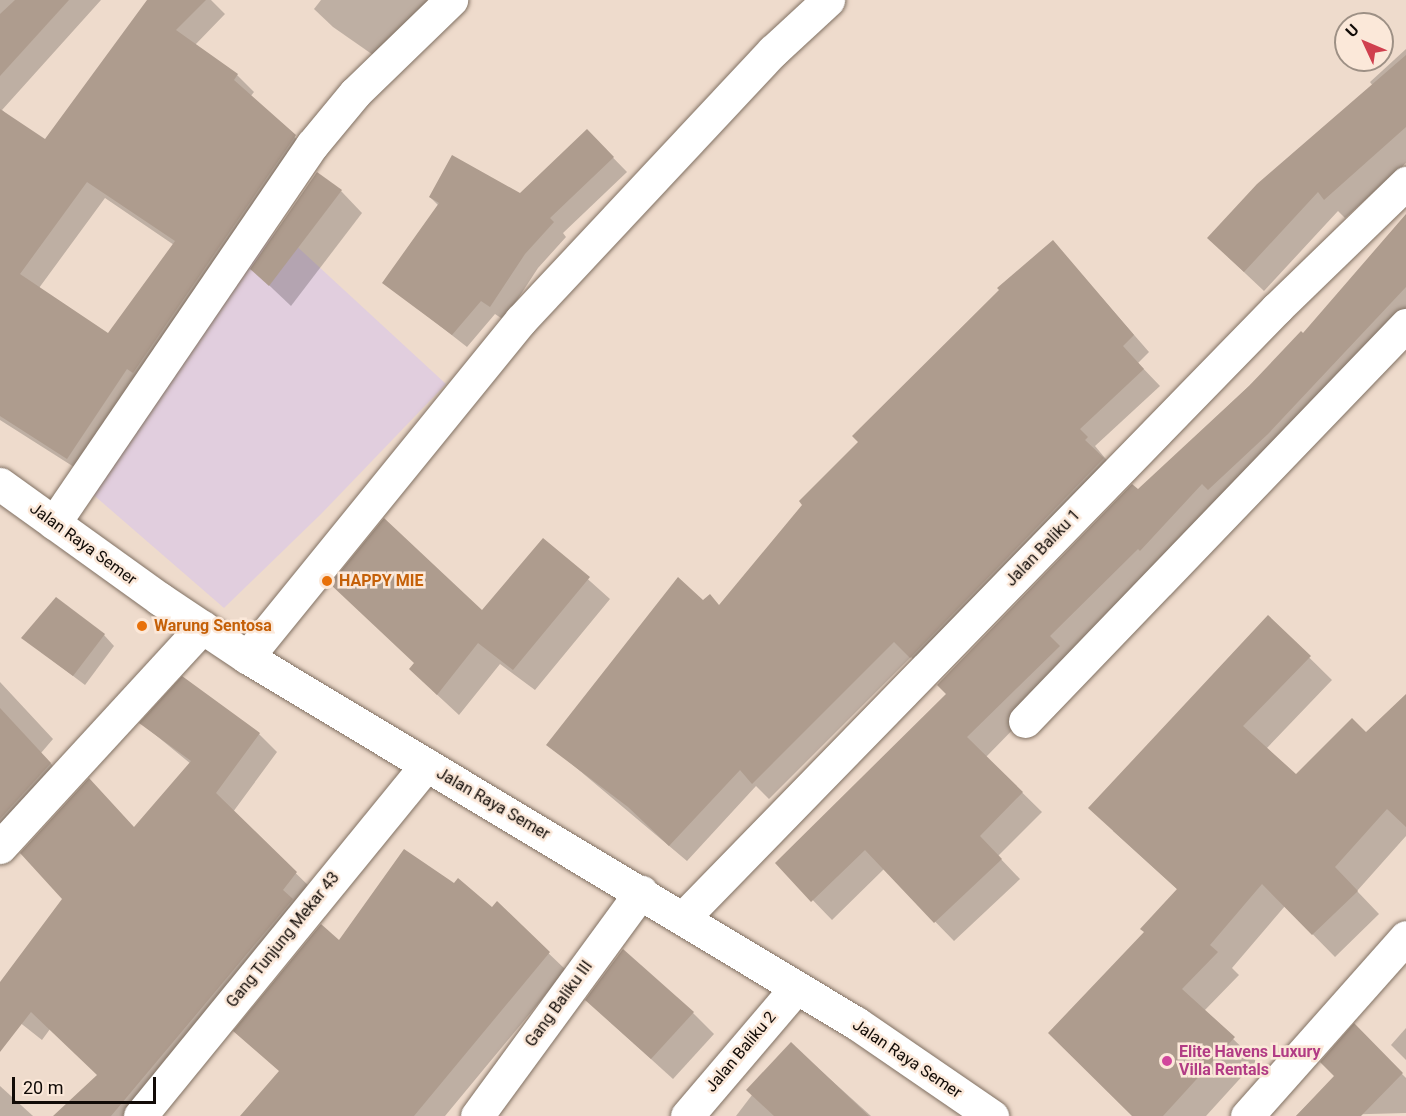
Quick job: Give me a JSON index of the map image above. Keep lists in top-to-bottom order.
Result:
{
  "streets": {
    "street": [
      "Jalan Raya Semer",
      "Jalan Baliku 1",
      "Gang Tunjung Mekar 43",
      "Gang Baliku III",
      "Jalan Baliku 2"
    ]
  },
  "crossings": [
    ["Jalan Raya Semer", "Jalan Baliku 1"],
    ["Jalan Raya Semer", "Gang Tunjung Mekar 43"],
    ["Jalan Raya Semer", "Gang Baliku III"],
    ["Jalan Raya Semer", "Jalan Baliku 2"]
  ],
  "places": ["HAPPY MIE", "Warung Sentosa", "Elite Havens Luxury Villa Rentals"],
  "scale_bar": "20 m",
  "north": "top left"
}
